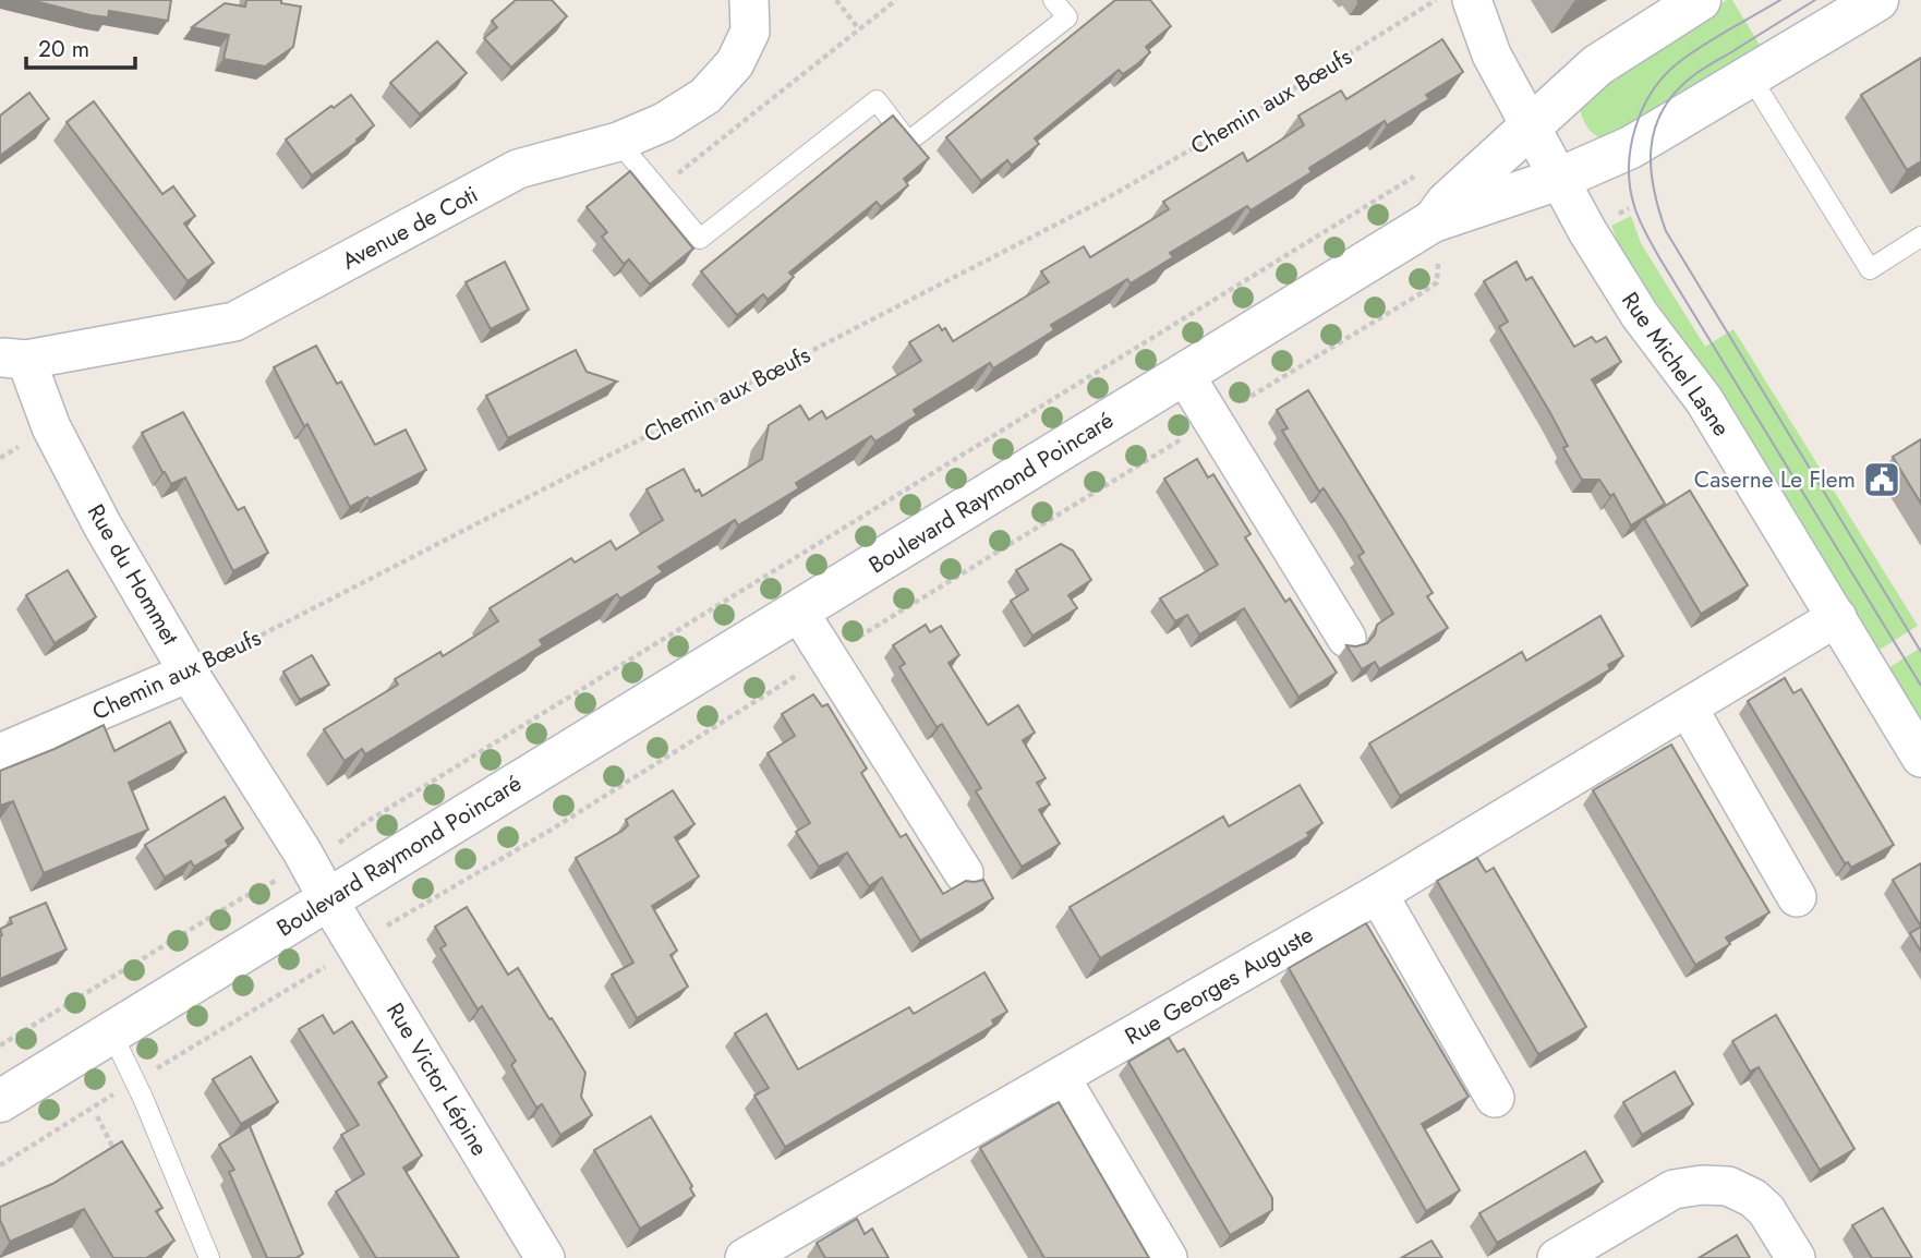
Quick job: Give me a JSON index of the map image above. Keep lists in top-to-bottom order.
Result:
{
  "streets": {
    "main road": ["Boulevard Raymond Poincaré"],
    "street": [
      "Chemin aux Bœufs",
      "Avenue de Coti",
      "Rue Michel Lasne",
      "Rue du Hommet",
      "Rue Georges Auguste",
      "Rue Victor Lépine"
    ]
  },
  "crossings": [
    ["Chemin aux Bœufs", "Rue du Hommet"],
    ["Avenue de Coti", "Rue du Hommet"],
    ["Rue Michel Lasne", "Boulevard Raymond Poincaré"],
    ["Rue Michel Lasne", "Rue Georges Auguste"],
    ["Boulevard Raymond Poincaré", "Rue du Hommet"],
    ["Boulevard Raymond Poincaré", "Rue Victor Lépine"],
    ["Rue du Hommet", "Rue Victor Lépine"]
  ],
  "places": {
    "public building": ["Caserne Le Flem"]
  },
  "scale_bar": "20 m"
}
